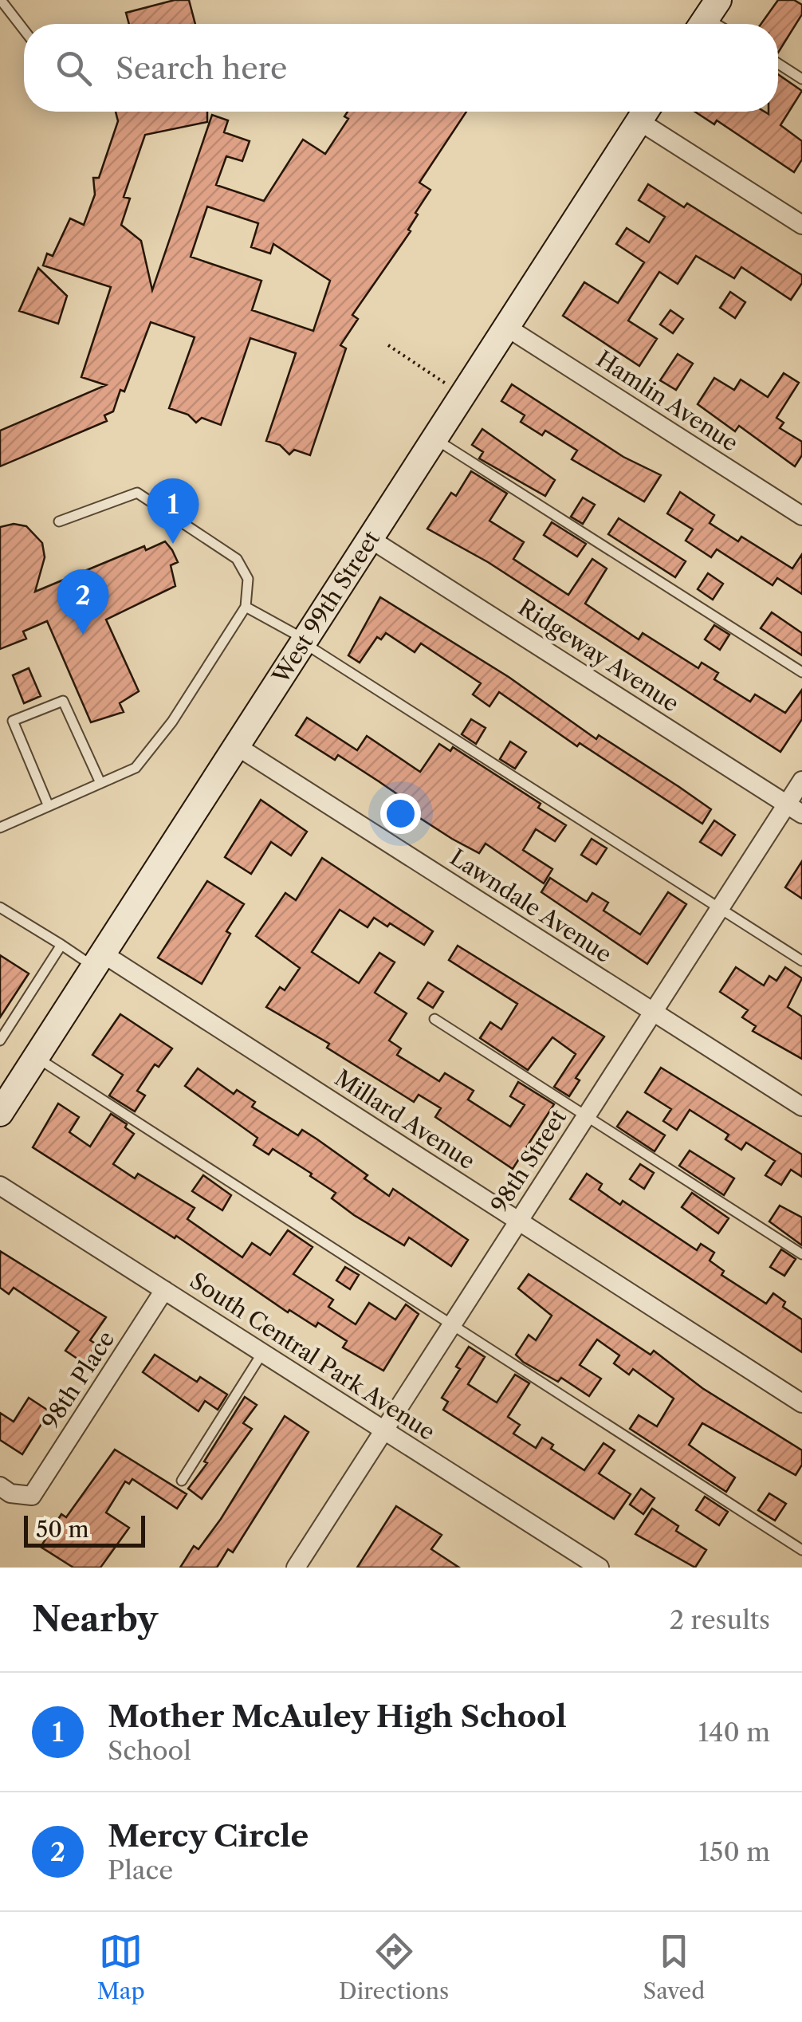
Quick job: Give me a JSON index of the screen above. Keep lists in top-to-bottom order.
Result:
{
  "streets": {
    "street": [
      "Hamlin Avenue",
      "West 99th Street",
      "Ridgeway Avenue",
      "Lawndale Avenue",
      "Millard Avenue",
      "98th Street",
      "South Central Park Avenue",
      "98th Place"
    ]
  },
  "crossings": [
    ["Hamlin Avenue", "West 99th Street"],
    ["West 99th Street", "Ridgeway Avenue"],
    ["West 99th Street", "Lawndale Avenue"],
    ["West 99th Street", "Millard Avenue"],
    ["Ridgeway Avenue", "98th Street"],
    ["Lawndale Avenue", "98th Street"],
    ["Millard Avenue", "98th Street"],
    ["98th Street", "South Central Park Avenue"],
    ["South Central Park Avenue", "98th Place"]
  ],
  "scale_bar": "50 m",
  "page": {
    "search": "Search here",
    "pins": ["1", "2"],
    "scale": "50 m",
    "heading": ["Nearby", "2 results"],
    "list": [
      {
        "mark": "1",
        "name": "Mother McAuley High School",
        "note": "School",
        "value": "140 m"
      },
      {
        "mark": "2",
        "name": "Mercy Circle",
        "note": "Place",
        "value": "150 m"
      }
    ],
    "nav": ["Map", "Directions", "Saved"]
  }
}
